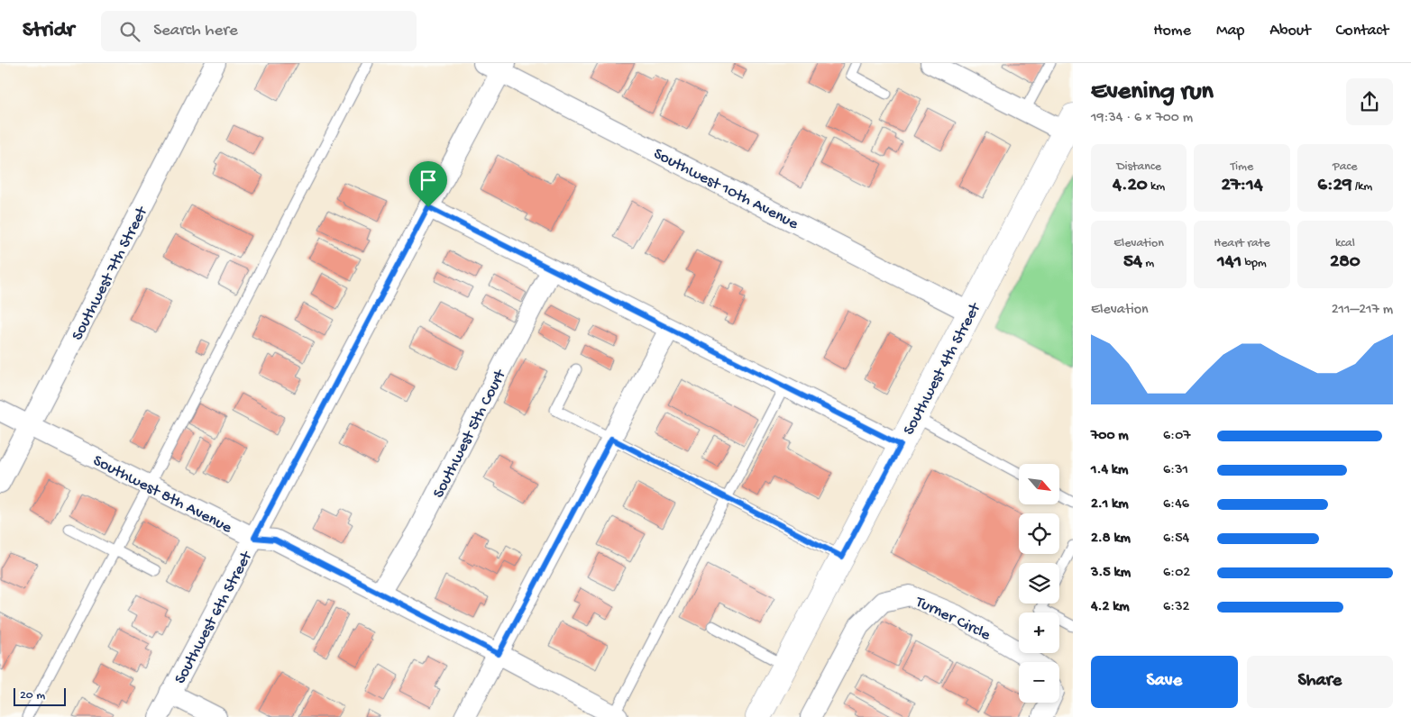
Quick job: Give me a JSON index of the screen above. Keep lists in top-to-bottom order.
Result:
{
  "streets": {
    "street": [
      "Southwest 10th Avenue",
      "Southwest 7th Street",
      "Southwest 4th Street",
      "Southwest 5th Court",
      "Southwest 8th Avenue",
      "Southwest 6th Street",
      "Turner Circle"
    ]
  },
  "crossings": [
    ["Southwest 10th Avenue", "Southwest 4th Street"],
    ["Southwest 10th Avenue", "Southwest 6th Street"],
    ["Southwest 7th Street", "Southwest 8th Avenue"],
    ["Southwest 5th Court", "Southwest 8th Avenue"],
    ["Southwest 8th Avenue", "Southwest 6th Street"]
  ],
  "scale_bar": "20 m",
  "north": "bottom right",
  "page": {
    "header": "Stridr",
    "search": "Search here",
    "nav": [
      "Home",
      "Map",
      "About",
      "Contact"
    ],
    "heading": ["Evening run", "19:34 · 6 × 700 m"],
    "stats": [
      ["Distance", "4.20 km"],
      ["Time", "27:14"],
      ["Pace", "6:29 /km"],
      ["Elevation", "54 m"],
      ["Heart rate", "141 bpm"],
      ["kcal", "280"]
    ],
    "chart": ["Elevation", "211–217 m"],
    "list": [
      {
        "name": "700 m",
        "note": "6:07"
      },
      {
        "name": "1.4 km",
        "note": "6:31"
      },
      {
        "name": "2.1 km",
        "note": "6:46"
      },
      {
        "name": "2.8 km",
        "note": "6:54"
      },
      {
        "name": "3.5 km",
        "note": "6:02"
      },
      {
        "name": "4.2 km",
        "note": "6:32"
      }
    ],
    "map_buttons": ["+", "−"],
    "buttons": ["Save", "Share"],
    "scale": "20 m"
  }
}
